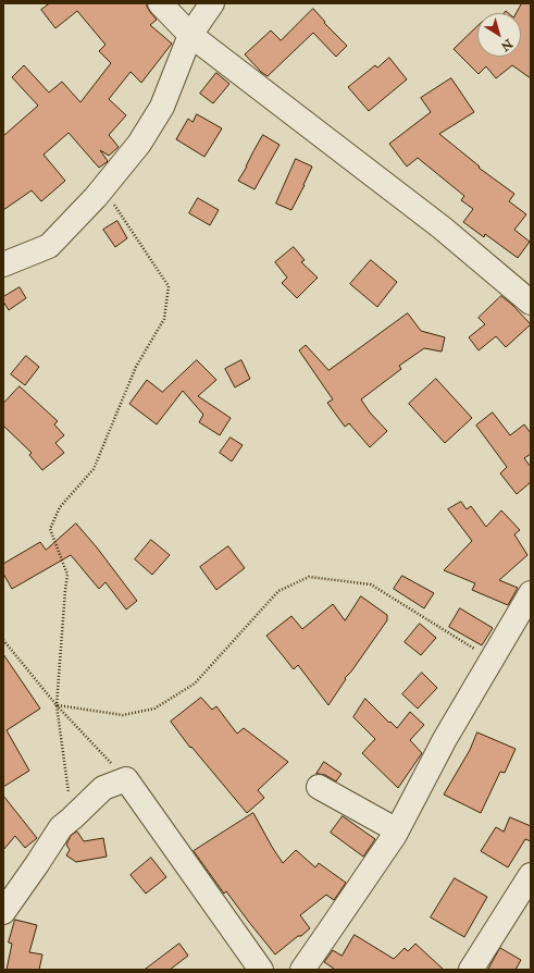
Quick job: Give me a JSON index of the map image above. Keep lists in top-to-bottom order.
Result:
{
  "north": "bottom right"
}
